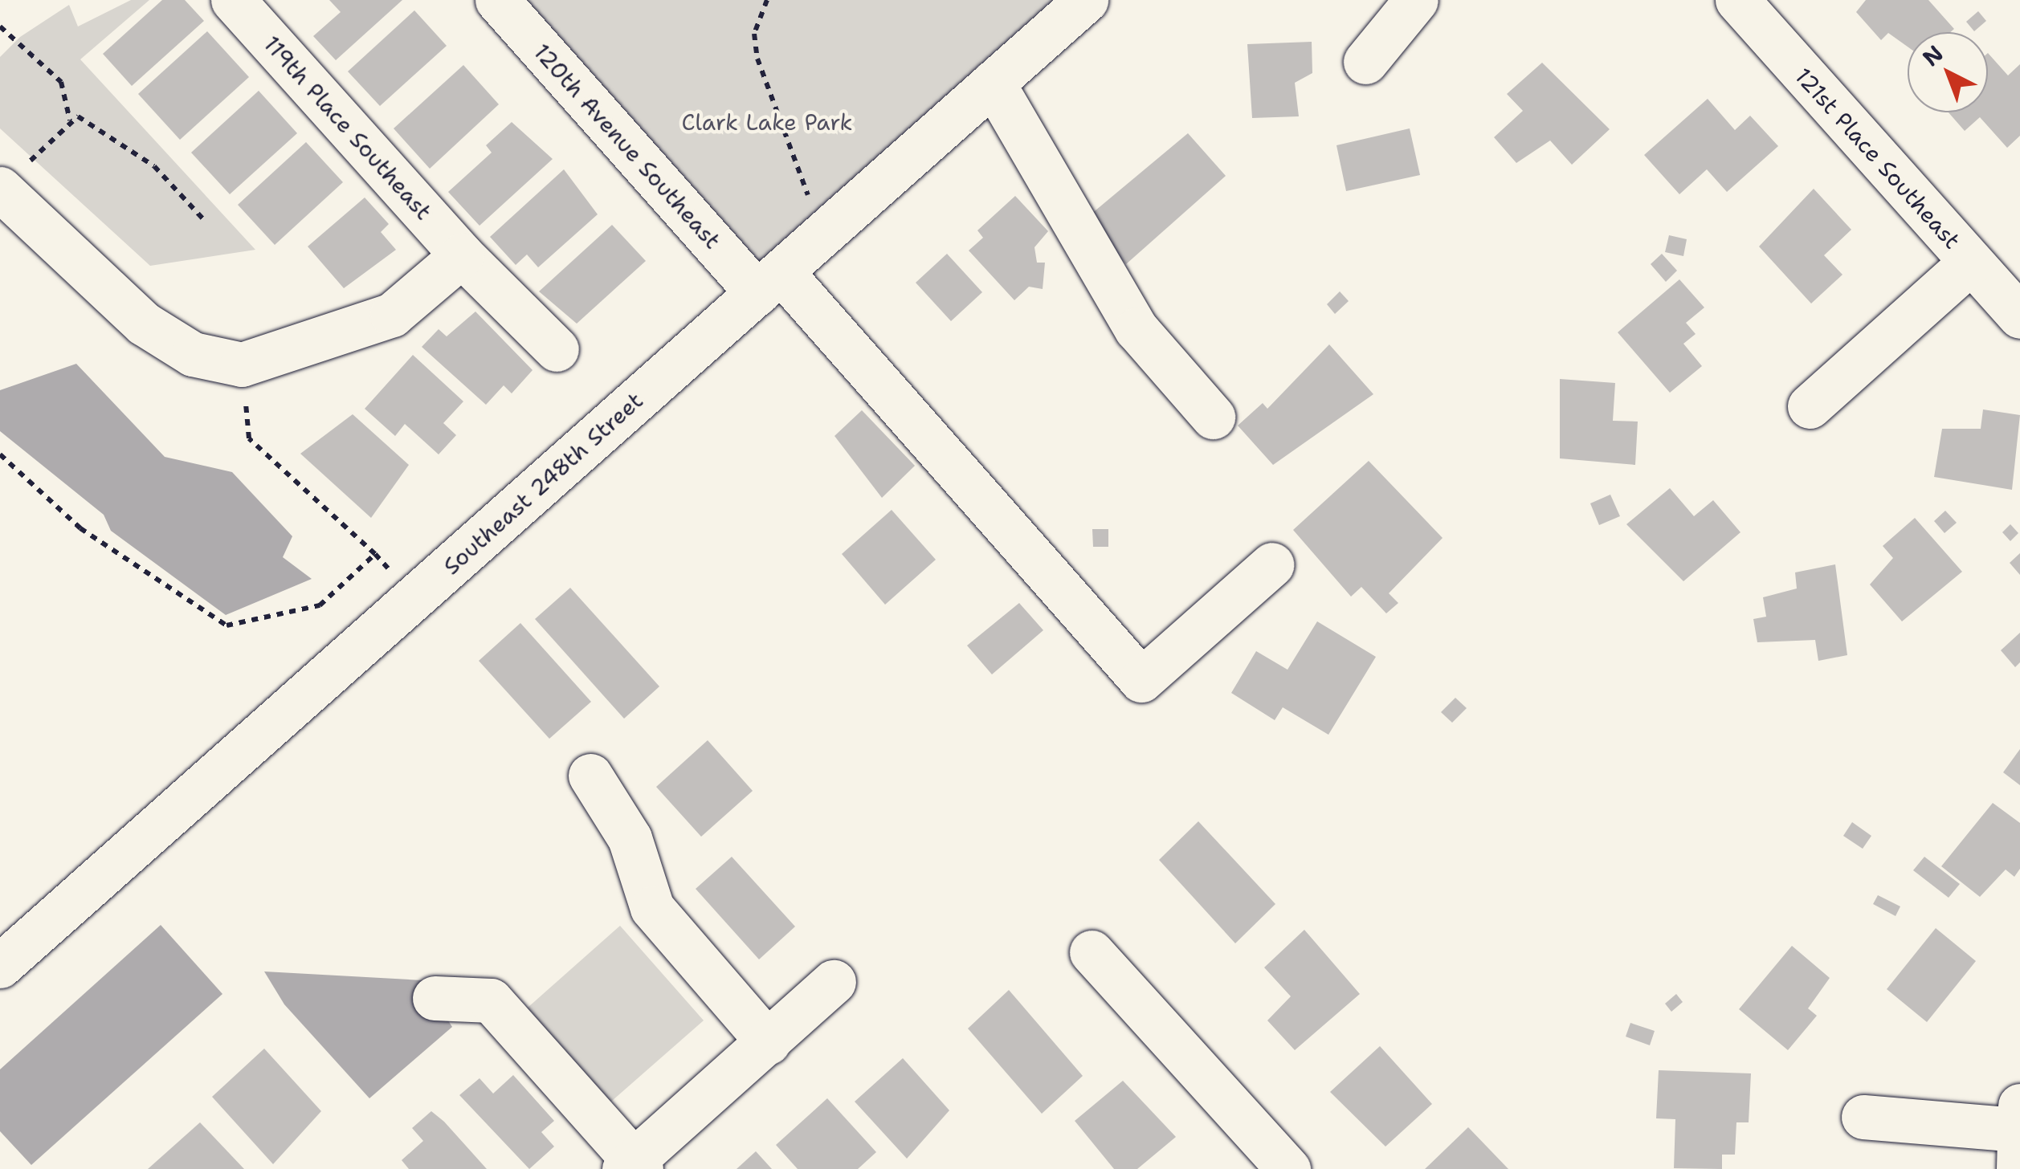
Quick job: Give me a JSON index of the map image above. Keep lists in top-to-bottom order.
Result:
{
  "streets": {
    "street": [
      "119th Place Southeast",
      "120th Avenue Southeast",
      "121st Place Southeast",
      "Southeast 248th Street"
    ]
  },
  "crossings": [
    ["120th Avenue Southeast", "Southeast 248th Street"]
  ],
  "parks": ["Clark Lake Park"],
  "north": "top left"
}
